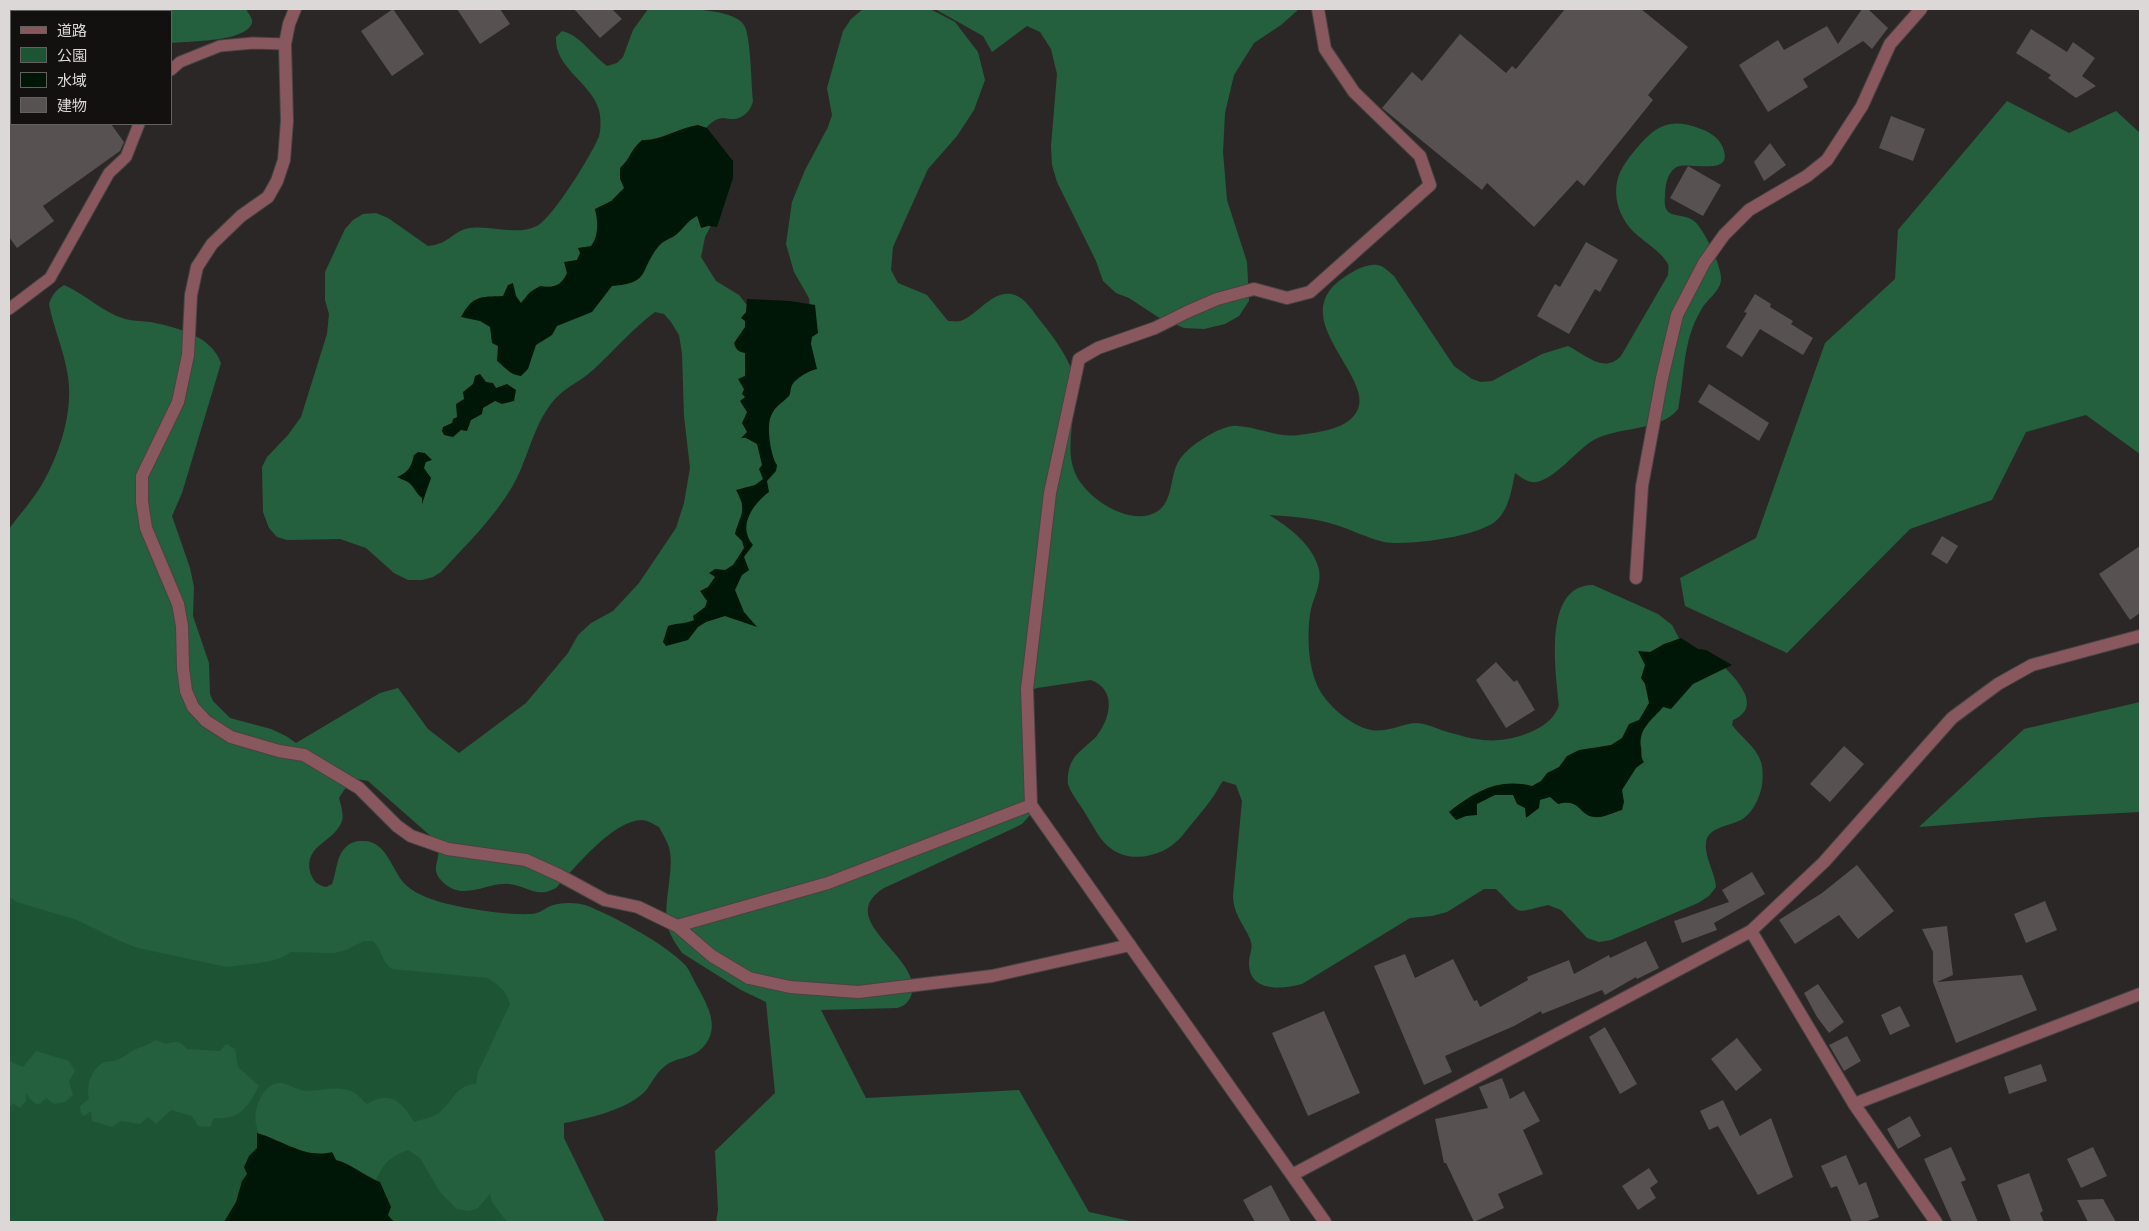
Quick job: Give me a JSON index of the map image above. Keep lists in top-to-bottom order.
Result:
{
  "legend": [
    "道路",
    "公園",
    "水域",
    "建物"
  ]
}
